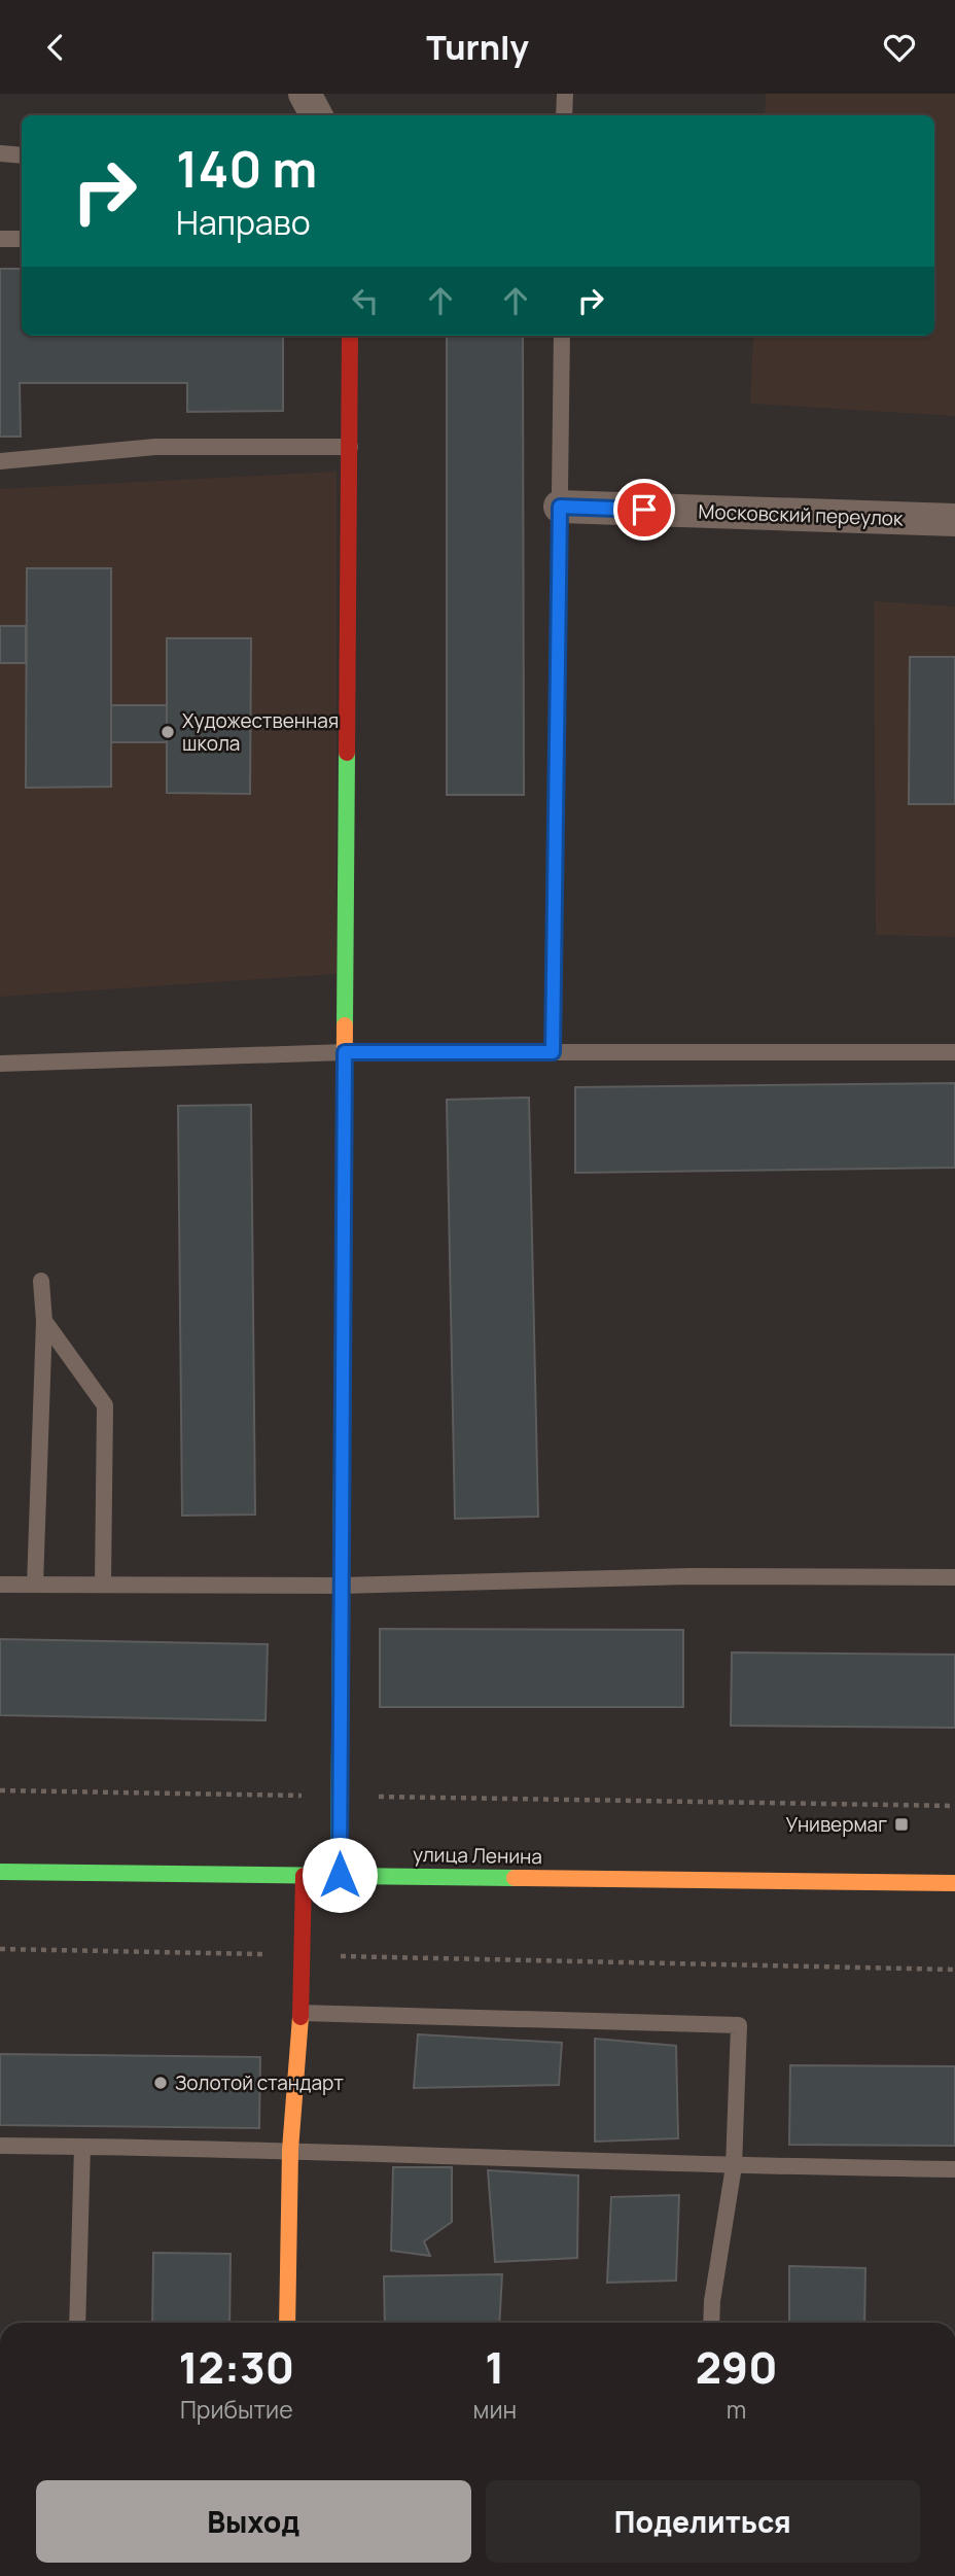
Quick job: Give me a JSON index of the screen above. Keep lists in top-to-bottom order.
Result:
{
  "streets": {
    "street": ["Московский переулок", "улица Ленина"]
  },
  "places": {
    "other": ["Художественная школа", "Золотой стандарт"],
    "transit": ["Универмаг"]
  },
  "page": {
    "header": "Turnly",
    "turn": ["140 m", "Направо"],
    "eta": [
      "12:30",
      "Прибытие",
      "1",
      "мин",
      "290",
      "m"
    ],
    "buttons": ["Выход", "Поделиться"]
  }
}
